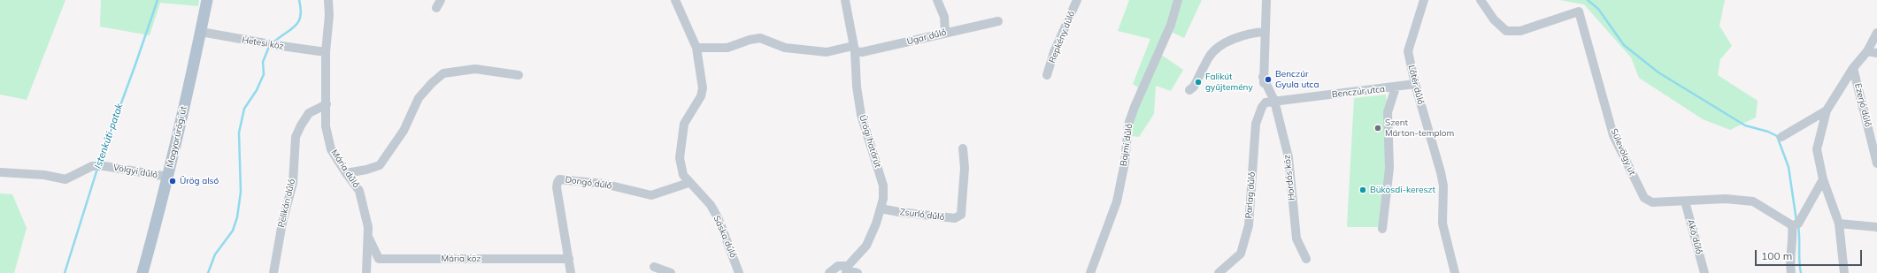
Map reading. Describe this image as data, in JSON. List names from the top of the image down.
{
  "streets": {
    "main road": ["Magyarürögi út"],
    "street": [
      "Ugar dűlő",
      "Repkény dűlő",
      "Hetesi köz",
      "Lőtér dűlő",
      "Benczúr utca",
      "Ezerjó dűlő",
      "Ürögi határút",
      "Bajmi dűlő",
      "Sülevölgy út",
      "Mária dűlő",
      "Völgyi dűlő",
      "Hordós köz",
      "Dongó dűlő",
      "Parlag dűlő",
      "Pelikán dűlő",
      "Zsurló dűlő",
      "Sáska dűlő",
      "Akó dűlő",
      "Mária köz"
    ]
  },
  "crossings": [
    ["Ugar dűlő", "Ürögi határút"],
    ["Ugar dűlő", "Sáska dűlő"],
    ["Hetesi köz", "Magyarürögi út"],
    ["Hetesi köz", "Mária dűlő"],
    ["Lőtér dűlő", "Benczúr utca"],
    ["Benczúr utca", "Hordós köz"],
    ["Benczúr utca", "Parlag dűlő"],
    ["Magyarürögi út", "Völgyi dűlő"],
    ["Ürögi határút", "Zsurló dűlő"],
    ["Sülevölgy út", "Akó dűlő"],
    ["Mária dűlő", "Pelikán dűlő"],
    ["Mária dűlő", "Mária köz"],
    ["Hordós köz", "Parlag dűlő"],
    ["Dongó dűlő", "Sáska dűlő"],
    ["Dongó dűlő", "Mária köz"]
  ],
  "water": ["Istenkúti-patak"],
  "places": [
    "Benczúr Gyula utca",
    "Falikút gyűjtemény",
    "Szent Márton-templom",
    "Ürög alsó",
    "Bükösdi-kereszt"
  ],
  "scale_bar": "100 m"
}
